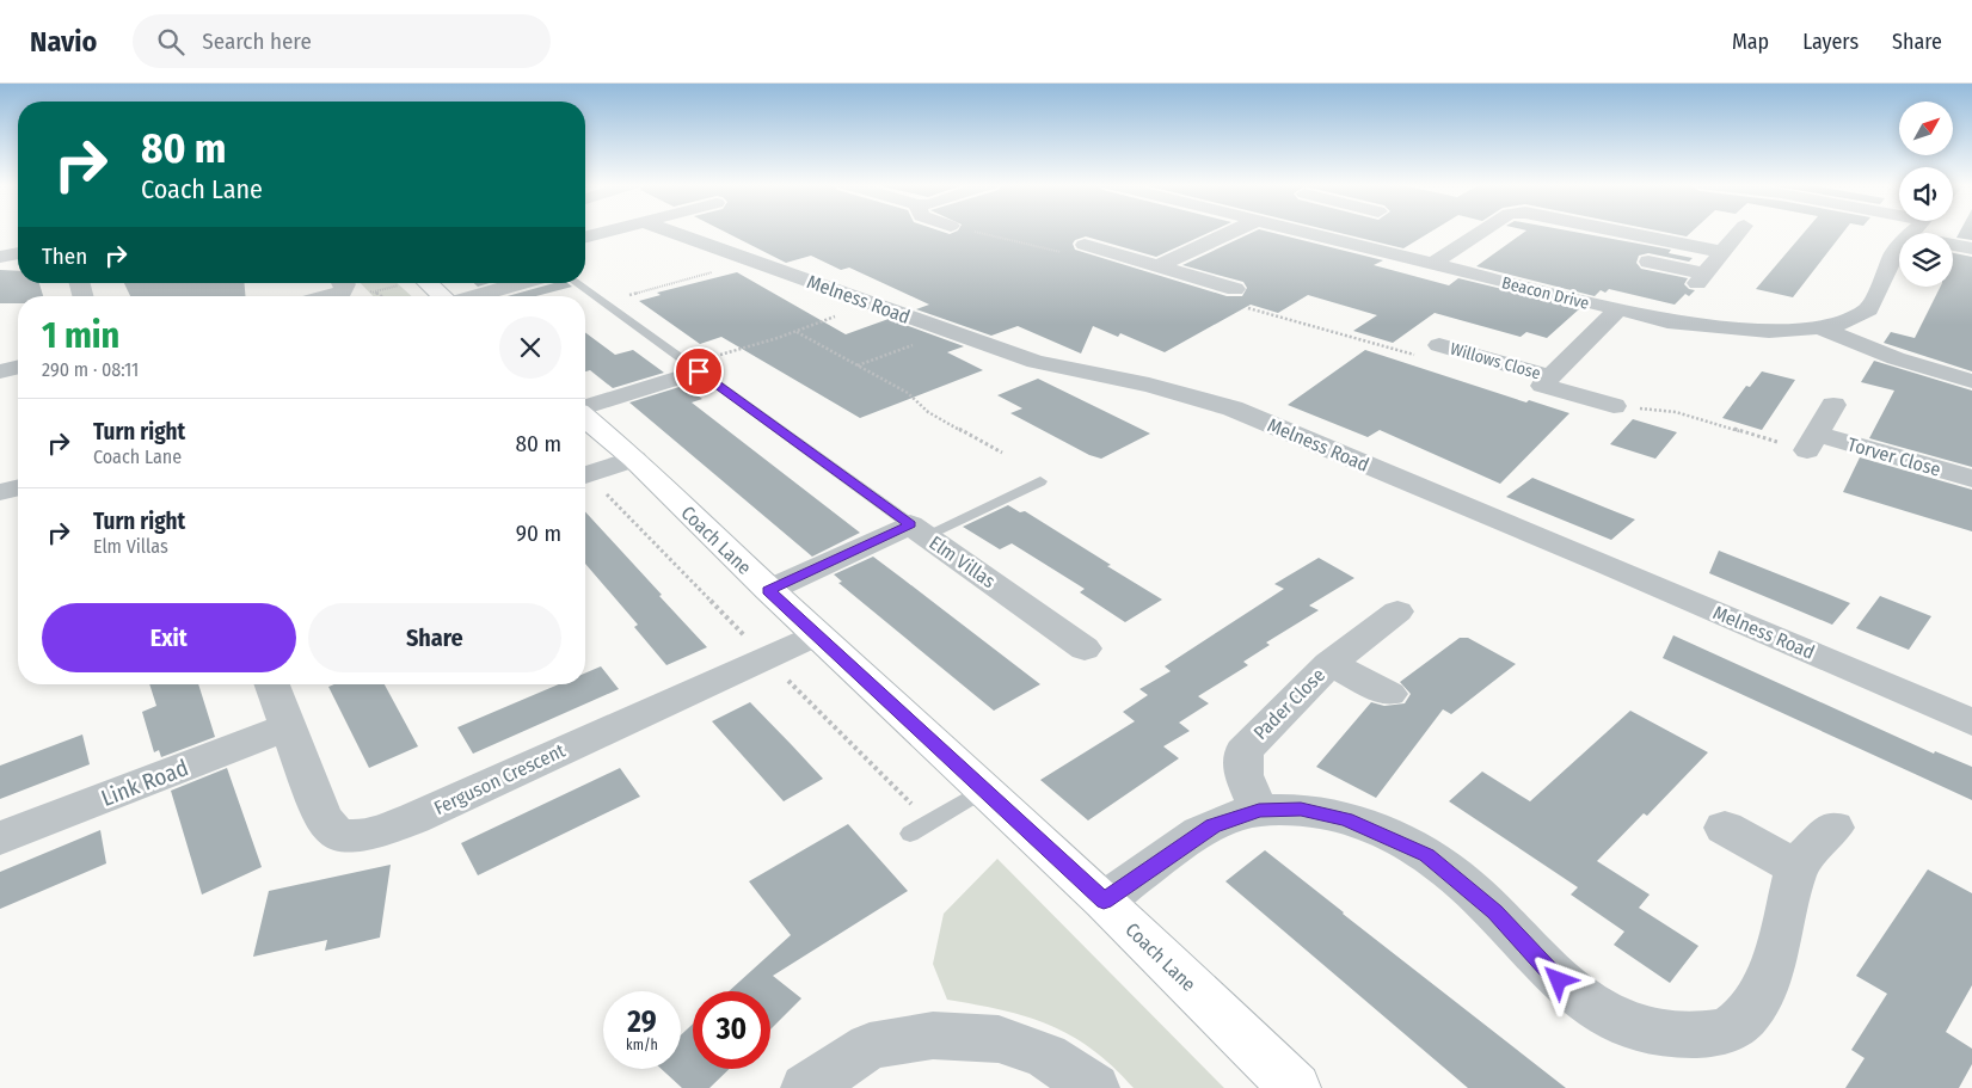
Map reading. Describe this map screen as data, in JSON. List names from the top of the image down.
{
  "streets": {
    "street": [
      "Beacon Drive",
      "Melness Road",
      "Willows Close",
      "Torver Close",
      "Coach Lane",
      "Elm Villas",
      "Pader Close",
      "Ferguson Crescent",
      "Link Road"
    ]
  },
  "crossings": [
    ["Beacon Drive", "Willows Close"],
    ["Coach Lane", "Elm Villas"],
    ["Coach Lane", "Ferguson Crescent"],
    ["Ferguson Crescent", "Link Road"]
  ],
  "north": "top right",
  "page": {
    "header": "Navio",
    "search": "Search here",
    "nav": ["Map", "Layers", "Share"],
    "turn": ["80 m", "Coach Lane"],
    "then": "Then",
    "heading": ["1 min", "290 m · 08:11"],
    "list": [
      {
        "name": "Turn right",
        "note": "Coach Lane",
        "value": "80 m"
      },
      {
        "name": "Turn right",
        "note": "Elm Villas",
        "value": "90 m"
      }
    ],
    "buttons": ["Exit", "Share"],
    "speed": "29 km/h",
    "limit": "30"
  }
}
